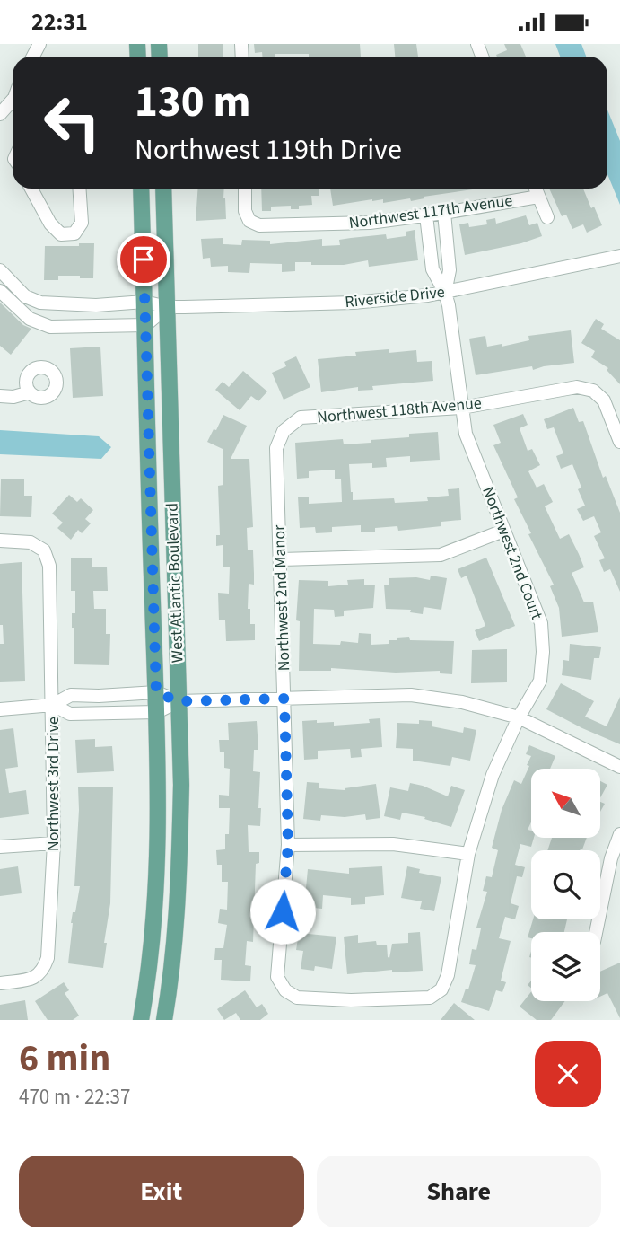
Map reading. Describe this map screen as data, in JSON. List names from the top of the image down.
{
  "streets": {
    "main road": ["West Atlantic Boulevard"],
    "street": [
      "Northwest 117th Avenue",
      "Riverside Drive",
      "Northwest 118th Avenue",
      "Northwest 2nd Court",
      "Northwest 2nd Manor",
      "Northwest 3rd Drive"
    ]
  },
  "crossings": [
    ["Northwest 117th Avenue", "Northwest 2nd Court"],
    ["Riverside Drive", "Northwest 2nd Court"],
    ["Riverside Drive", "West Atlantic Boulevard"],
    ["Northwest 118th Avenue", "Northwest 2nd Court"],
    ["Northwest 118th Avenue", "Northwest 2nd Manor"],
    ["Northwest 2nd Court", "Northwest 2nd Manor"]
  ],
  "north": "top left",
  "page": {
    "status": "22:31",
    "turn": ["130 m", "Northwest 119th Drive"],
    "heading": ["6 min", "470 m · 22:37"],
    "buttons": ["Exit", "Share"]
  }
}
